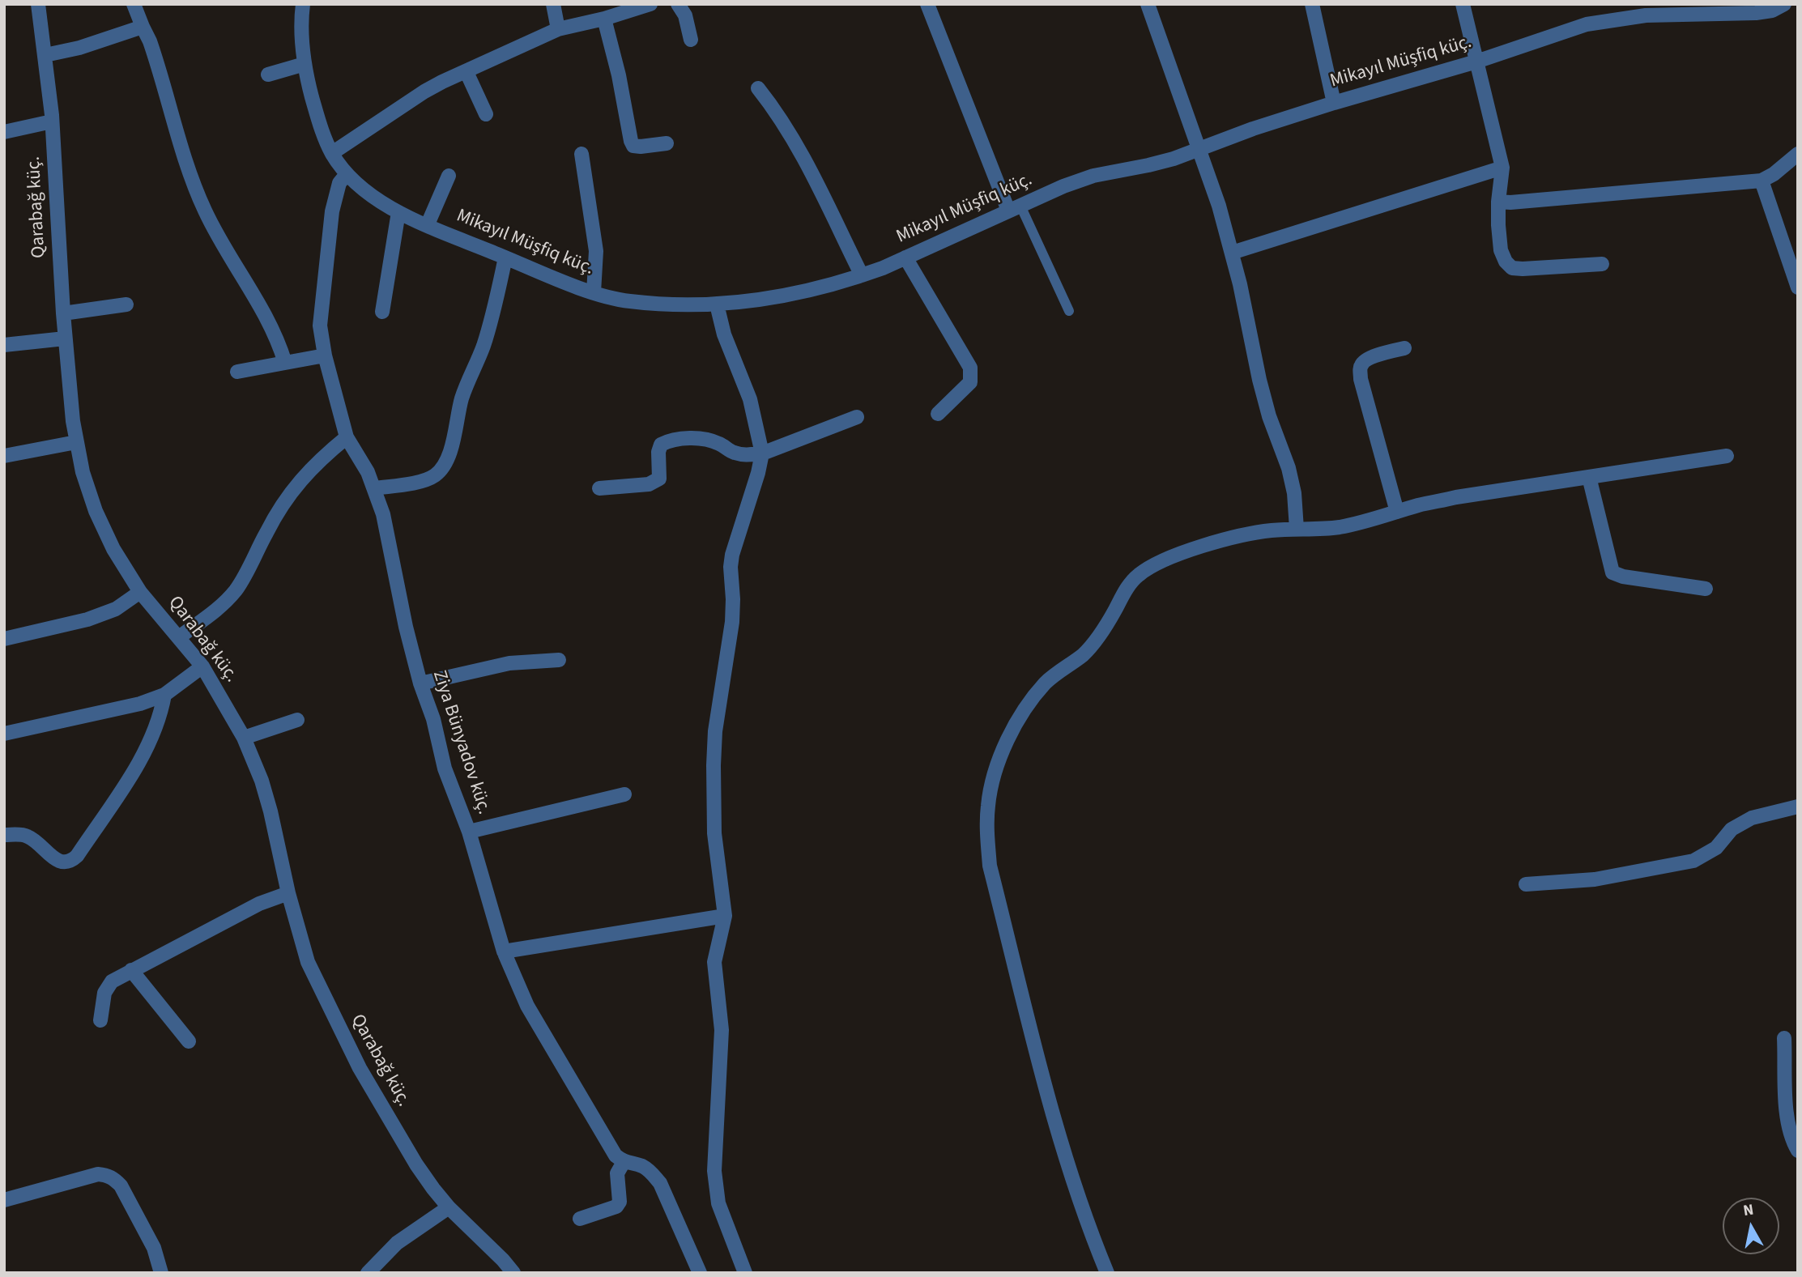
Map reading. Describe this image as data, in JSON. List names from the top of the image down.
{
  "streets": {
    "street": ["Mikayıl Müşfiq küç.", "Qarabağ küç.", "Ziya Bünyadov küç."]
  },
  "crossings": [
    ["Mikayıl Müşfiq küç.", "Ziya Bünyadov küç."]
  ],
  "north": "top"
}
